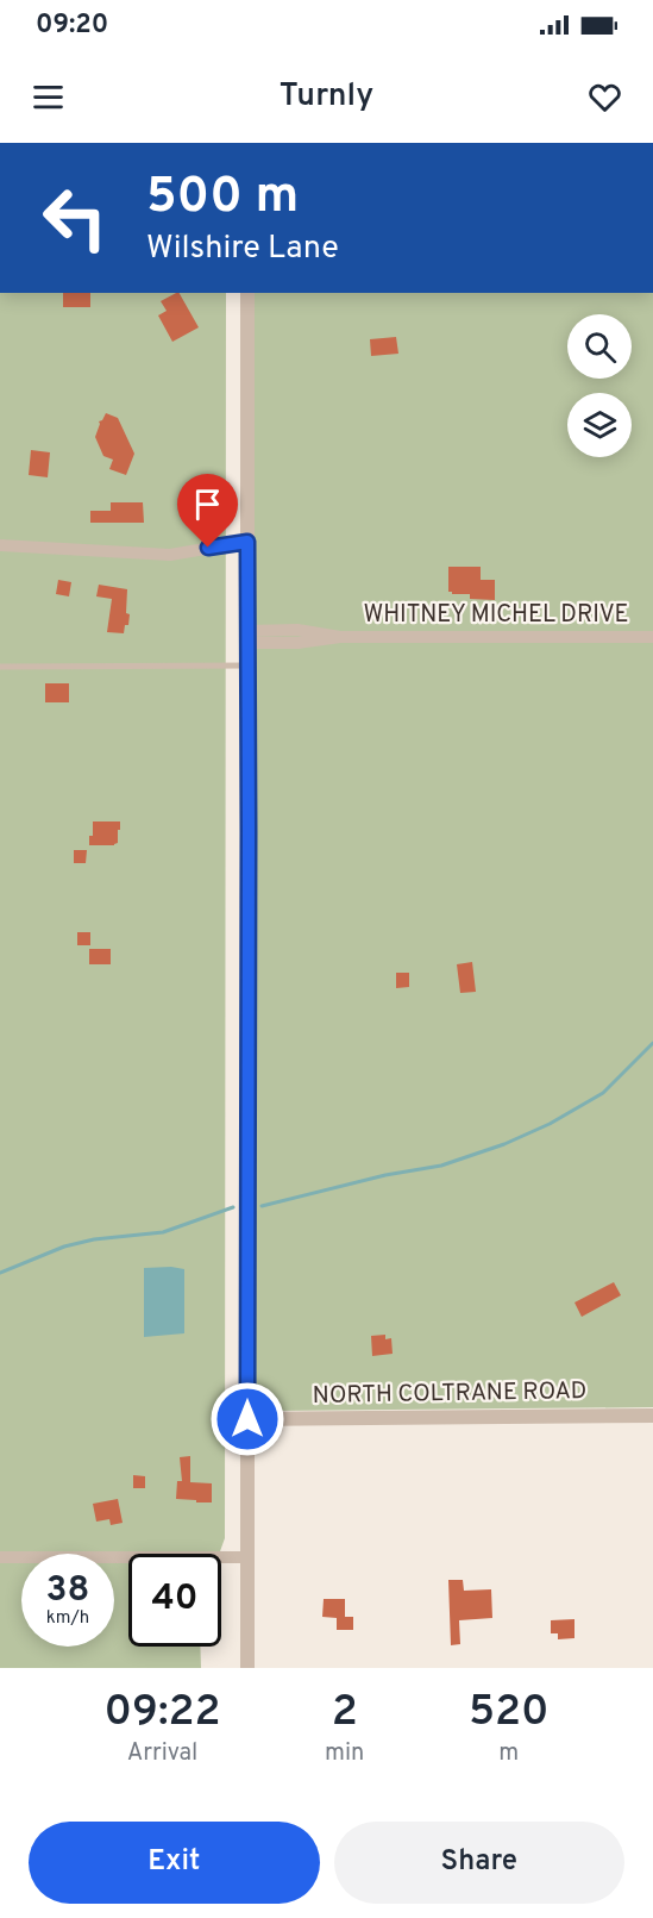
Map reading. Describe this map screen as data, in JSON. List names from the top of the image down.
{
  "streets": {
    "street": ["WHITNEY MICHEL DRIVE", "NORTH COLTRANE ROAD"]
  },
  "page": {
    "status": "09:20",
    "header": "Turnly",
    "turn": ["500 m", "Wilshire Lane"],
    "speed": "38 km/h",
    "limit": "40",
    "eta": [
      "09:22",
      "Arrival",
      "2",
      "min",
      "520",
      "m"
    ],
    "buttons": ["Exit", "Share"]
  }
}
